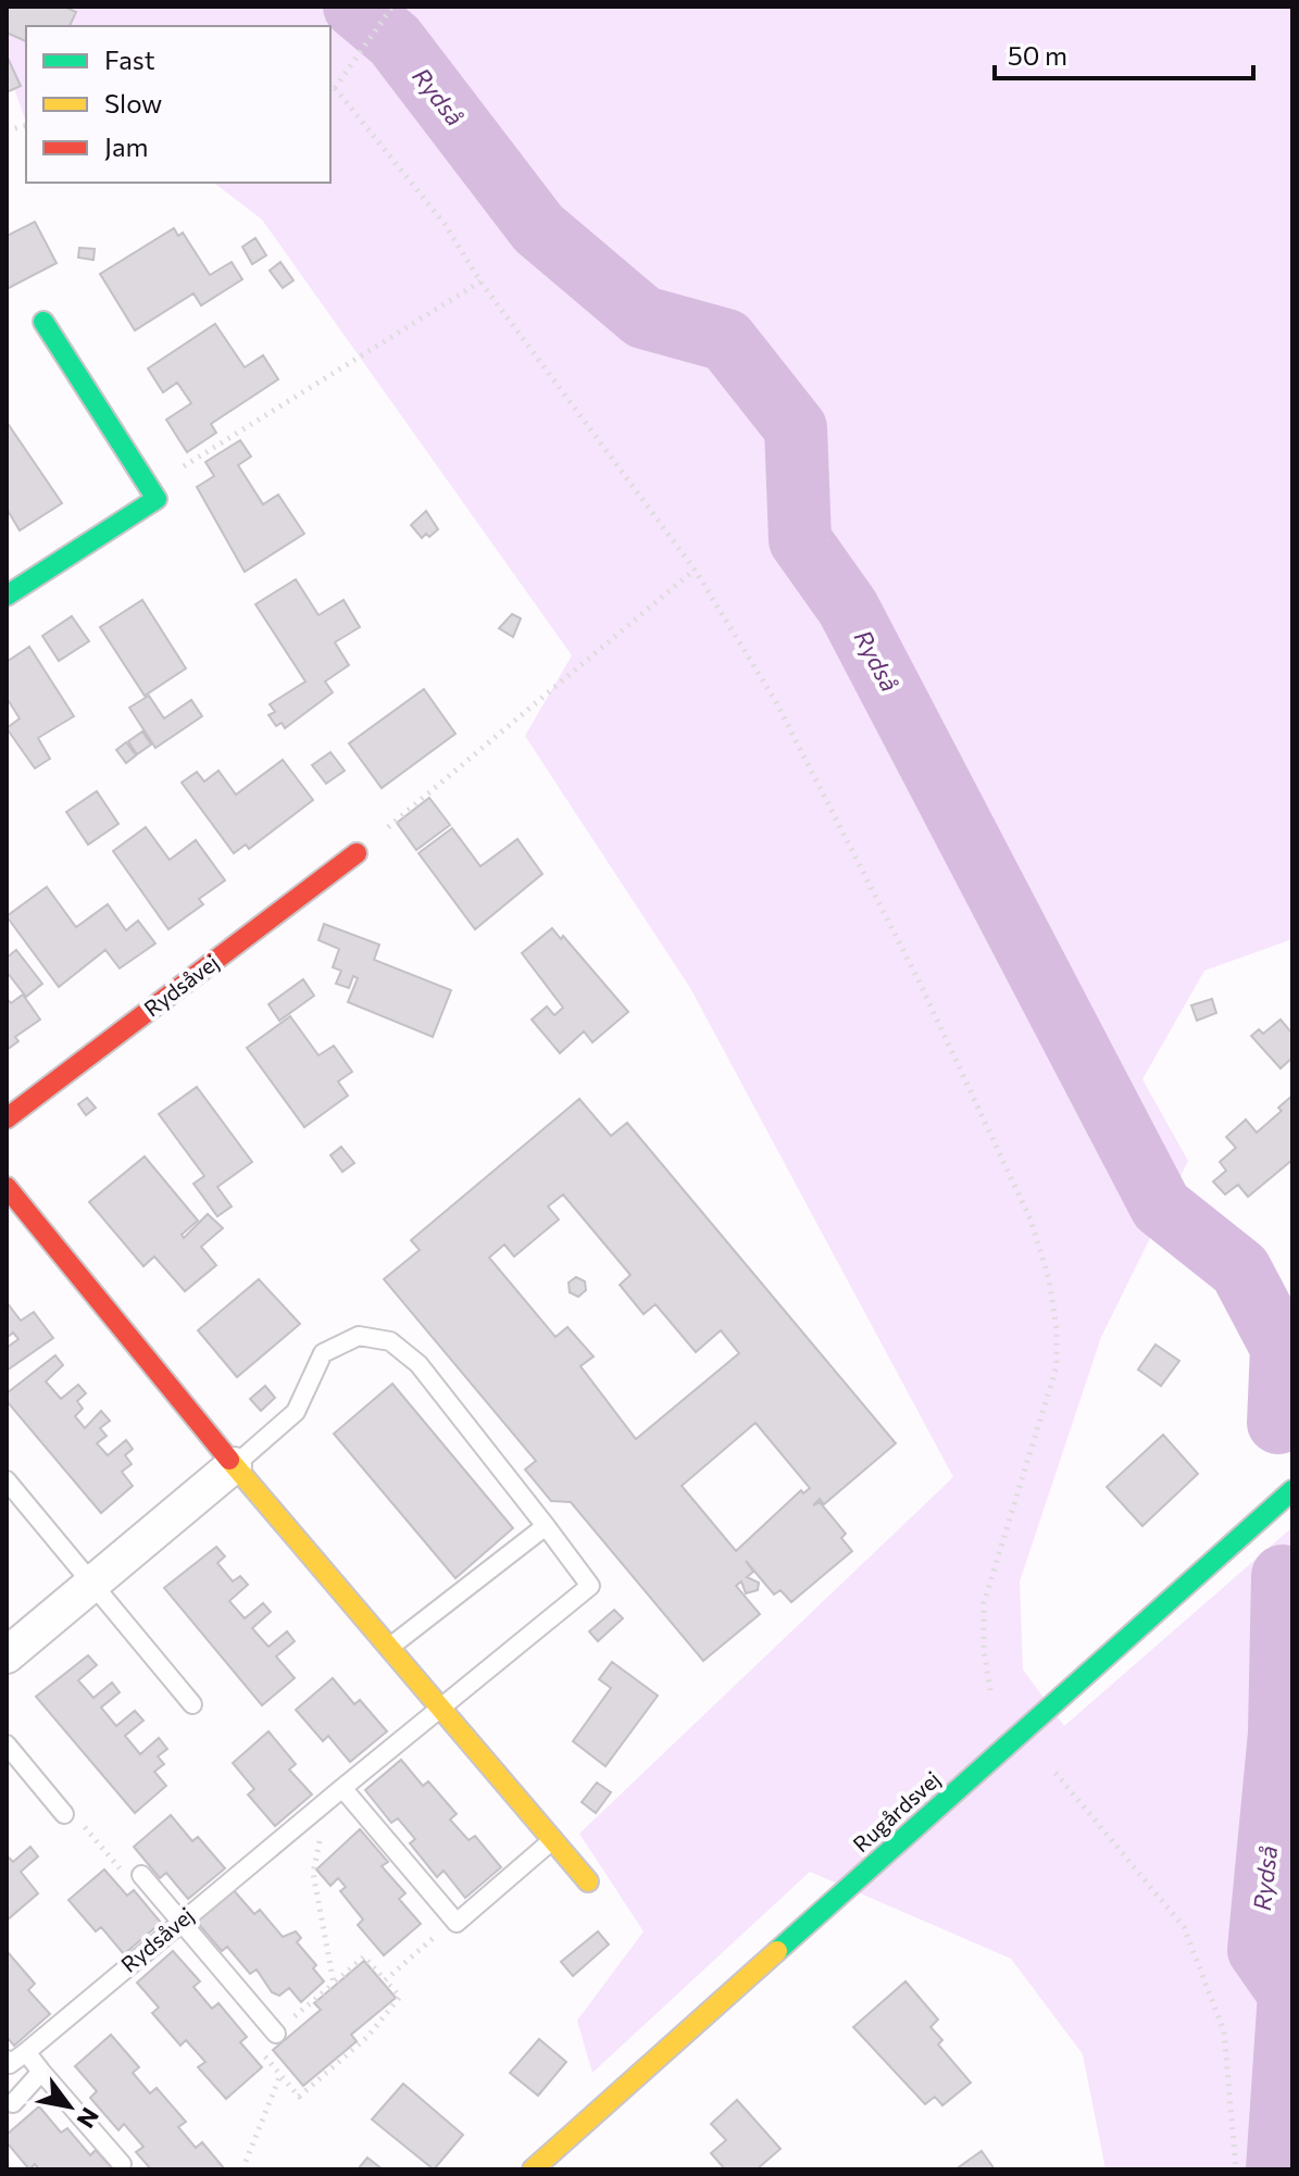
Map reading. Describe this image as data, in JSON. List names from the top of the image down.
{
  "streets": {
    "street": ["Rydsåvej", "Rugårdsvej"]
  },
  "water": ["Rydså"],
  "legend": ["Fast", "Slow", "Jam"],
  "scale_bar": "50 m",
  "north": "bottom right"
}
